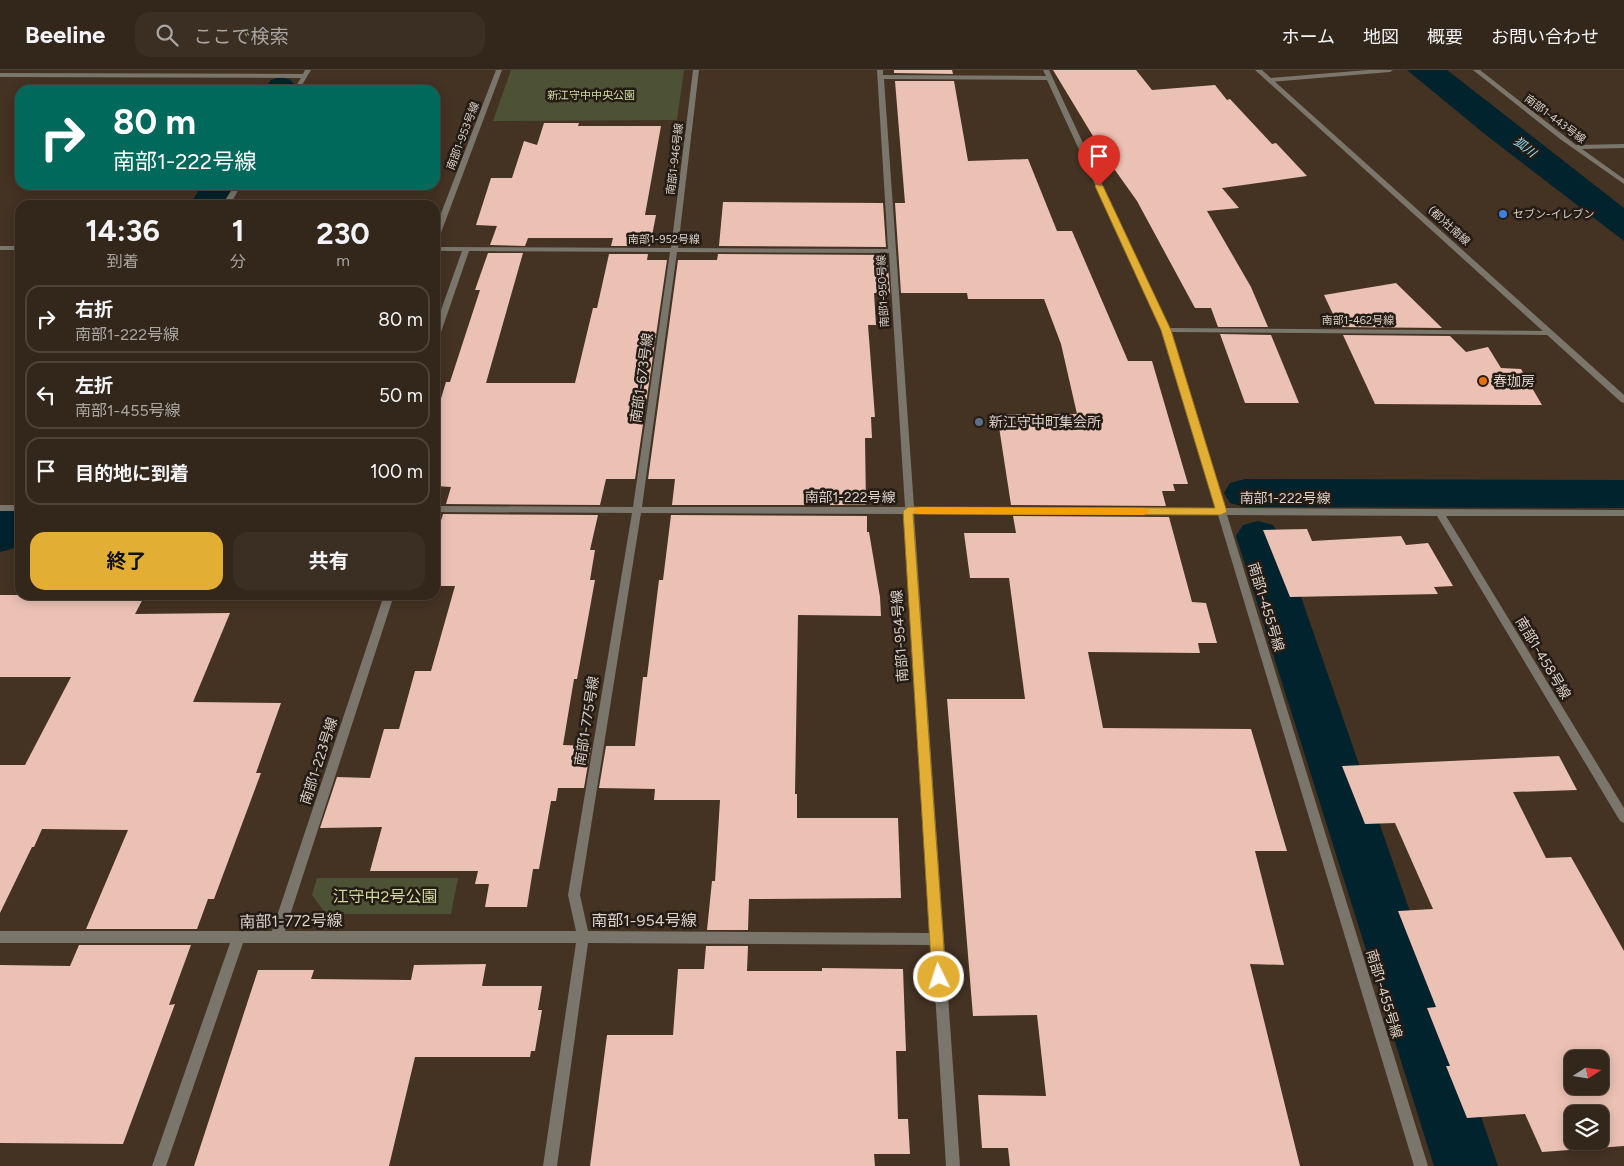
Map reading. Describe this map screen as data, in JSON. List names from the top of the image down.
{
  "streets": {
    "street": [
      "南部1-443号線",
      "南部1-953号線",
      "南部1-946号線",
      "(都)社南線",
      "南部1-952号線",
      "南部1-950号線",
      "南部1-462号線",
      "南部1-673号線",
      "南部1-222号線",
      "南部1-455号線",
      "南部1-954号線",
      "南部1-458号線",
      "南部1-775号線",
      "南部1-223号線",
      "南部1-772号線"
    ]
  },
  "crossings": [
    ["南部1-946号線", "南部1-952号線"],
    ["南部1-946号線", "南部1-673号線"],
    ["(都)社南線", "南部1-462号線"],
    ["南部1-952号線", "南部1-950号線"],
    ["南部1-952号線", "南部1-673号線"],
    ["南部1-950号線", "南部1-222号線"],
    ["南部1-950号線", "南部1-954号線"],
    ["南部1-462号線", "南部1-455号線"],
    ["南部1-673号線", "南部1-222号線"],
    ["南部1-673号線", "南部1-775号線"],
    ["南部1-222号線", "南部1-455号線"],
    ["南部1-222号線", "南部1-954号線"],
    ["南部1-222号線", "南部1-458号線"],
    ["南部1-222号線", "南部1-775号線"],
    ["南部1-954号線", "南部1-775号線"],
    ["南部1-954号線", "南部1-772号線"],
    ["南部1-775号線", "南部1-772号線"],
    ["南部1-223号線", "南部1-772号線"]
  ],
  "water": ["狐川"],
  "parks": ["新江守中中央公園", "江守中2号公園"],
  "places": ["セブン-イレブン", "春珈房", "新江守中町集会所"],
  "north": "right",
  "page": {
    "header": "Beeline",
    "search": "ここで検索",
    "nav": [
      "ホーム",
      "地図",
      "概要",
      "お問い合わせ"
    ],
    "turn": ["80 m", "南部1-222号線"],
    "eta": [
      "14:36",
      "到着",
      "1",
      "分",
      "230",
      "m"
    ],
    "list": [
      {
        "name": "右折",
        "note": "南部1-222号線",
        "value": "80 m"
      },
      {
        "name": "左折",
        "note": "南部1-455号線",
        "value": "50 m"
      },
      {
        "name": "目的地に到着",
        "value": "100 m"
      }
    ],
    "buttons": ["終了", "共有"]
  }
}
